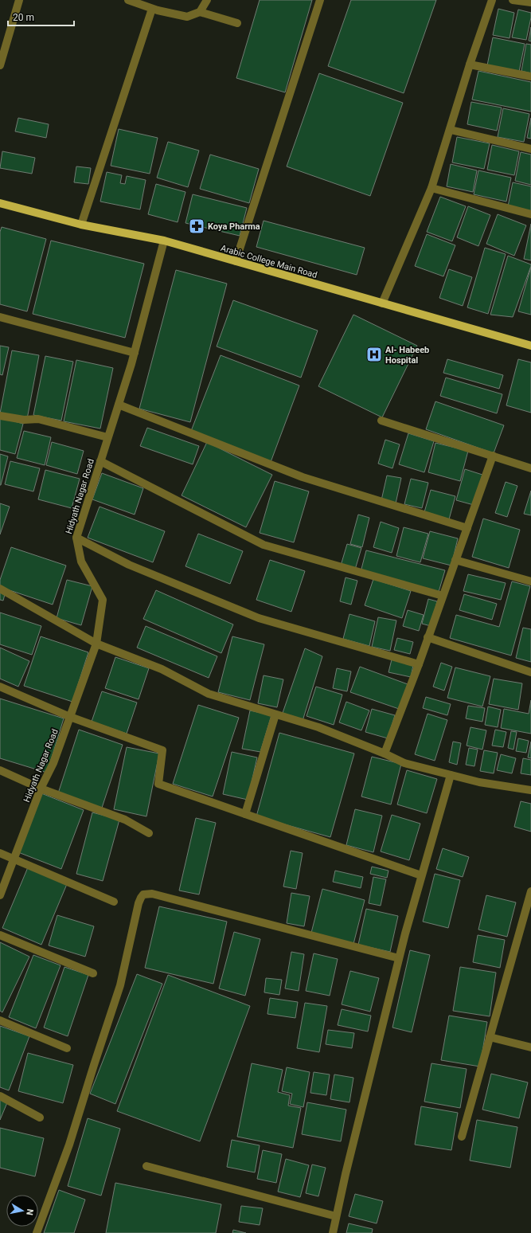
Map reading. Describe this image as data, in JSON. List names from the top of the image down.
{
  "streets": {
    "main road": ["Arabic College Main Road"],
    "street": ["Hidyath Nagar Road"]
  },
  "crossings": [
    ["Arabic College Main Road", "Hidyath Nagar Road"]
  ],
  "places": {
    "pharmacy": ["Koya Pharma"],
    "hospital": ["Al- Habeeb Hospital"]
  },
  "scale_bar": "20 m",
  "north": "right"
}
